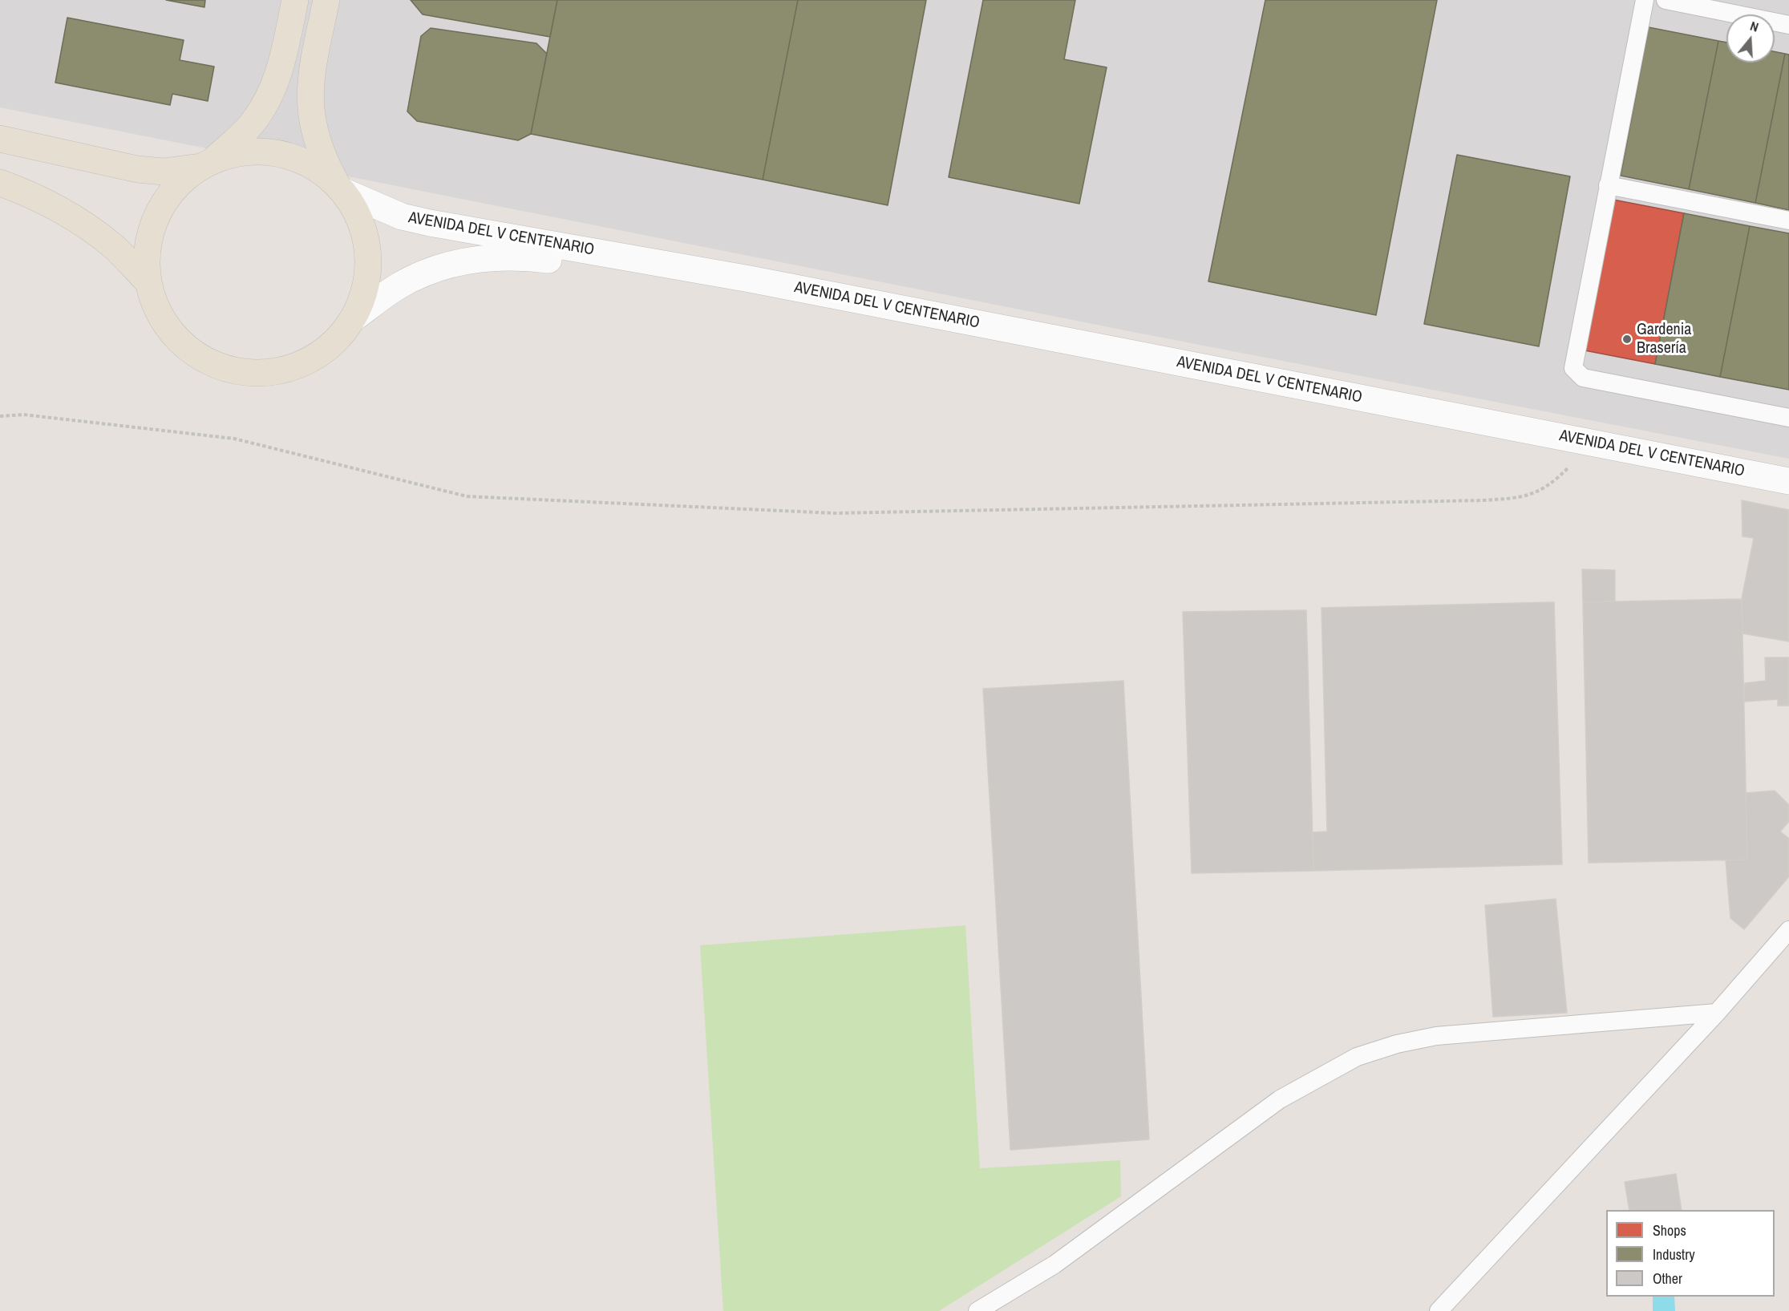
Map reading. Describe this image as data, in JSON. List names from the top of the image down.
{
  "streets": {
    "main road": ["AVENIDA DEL V CENTENARIO"]
  },
  "places": ["Gardenia Brasería"],
  "legend": ["Shops", "Industry", "Other"],
  "north": "top"
}
